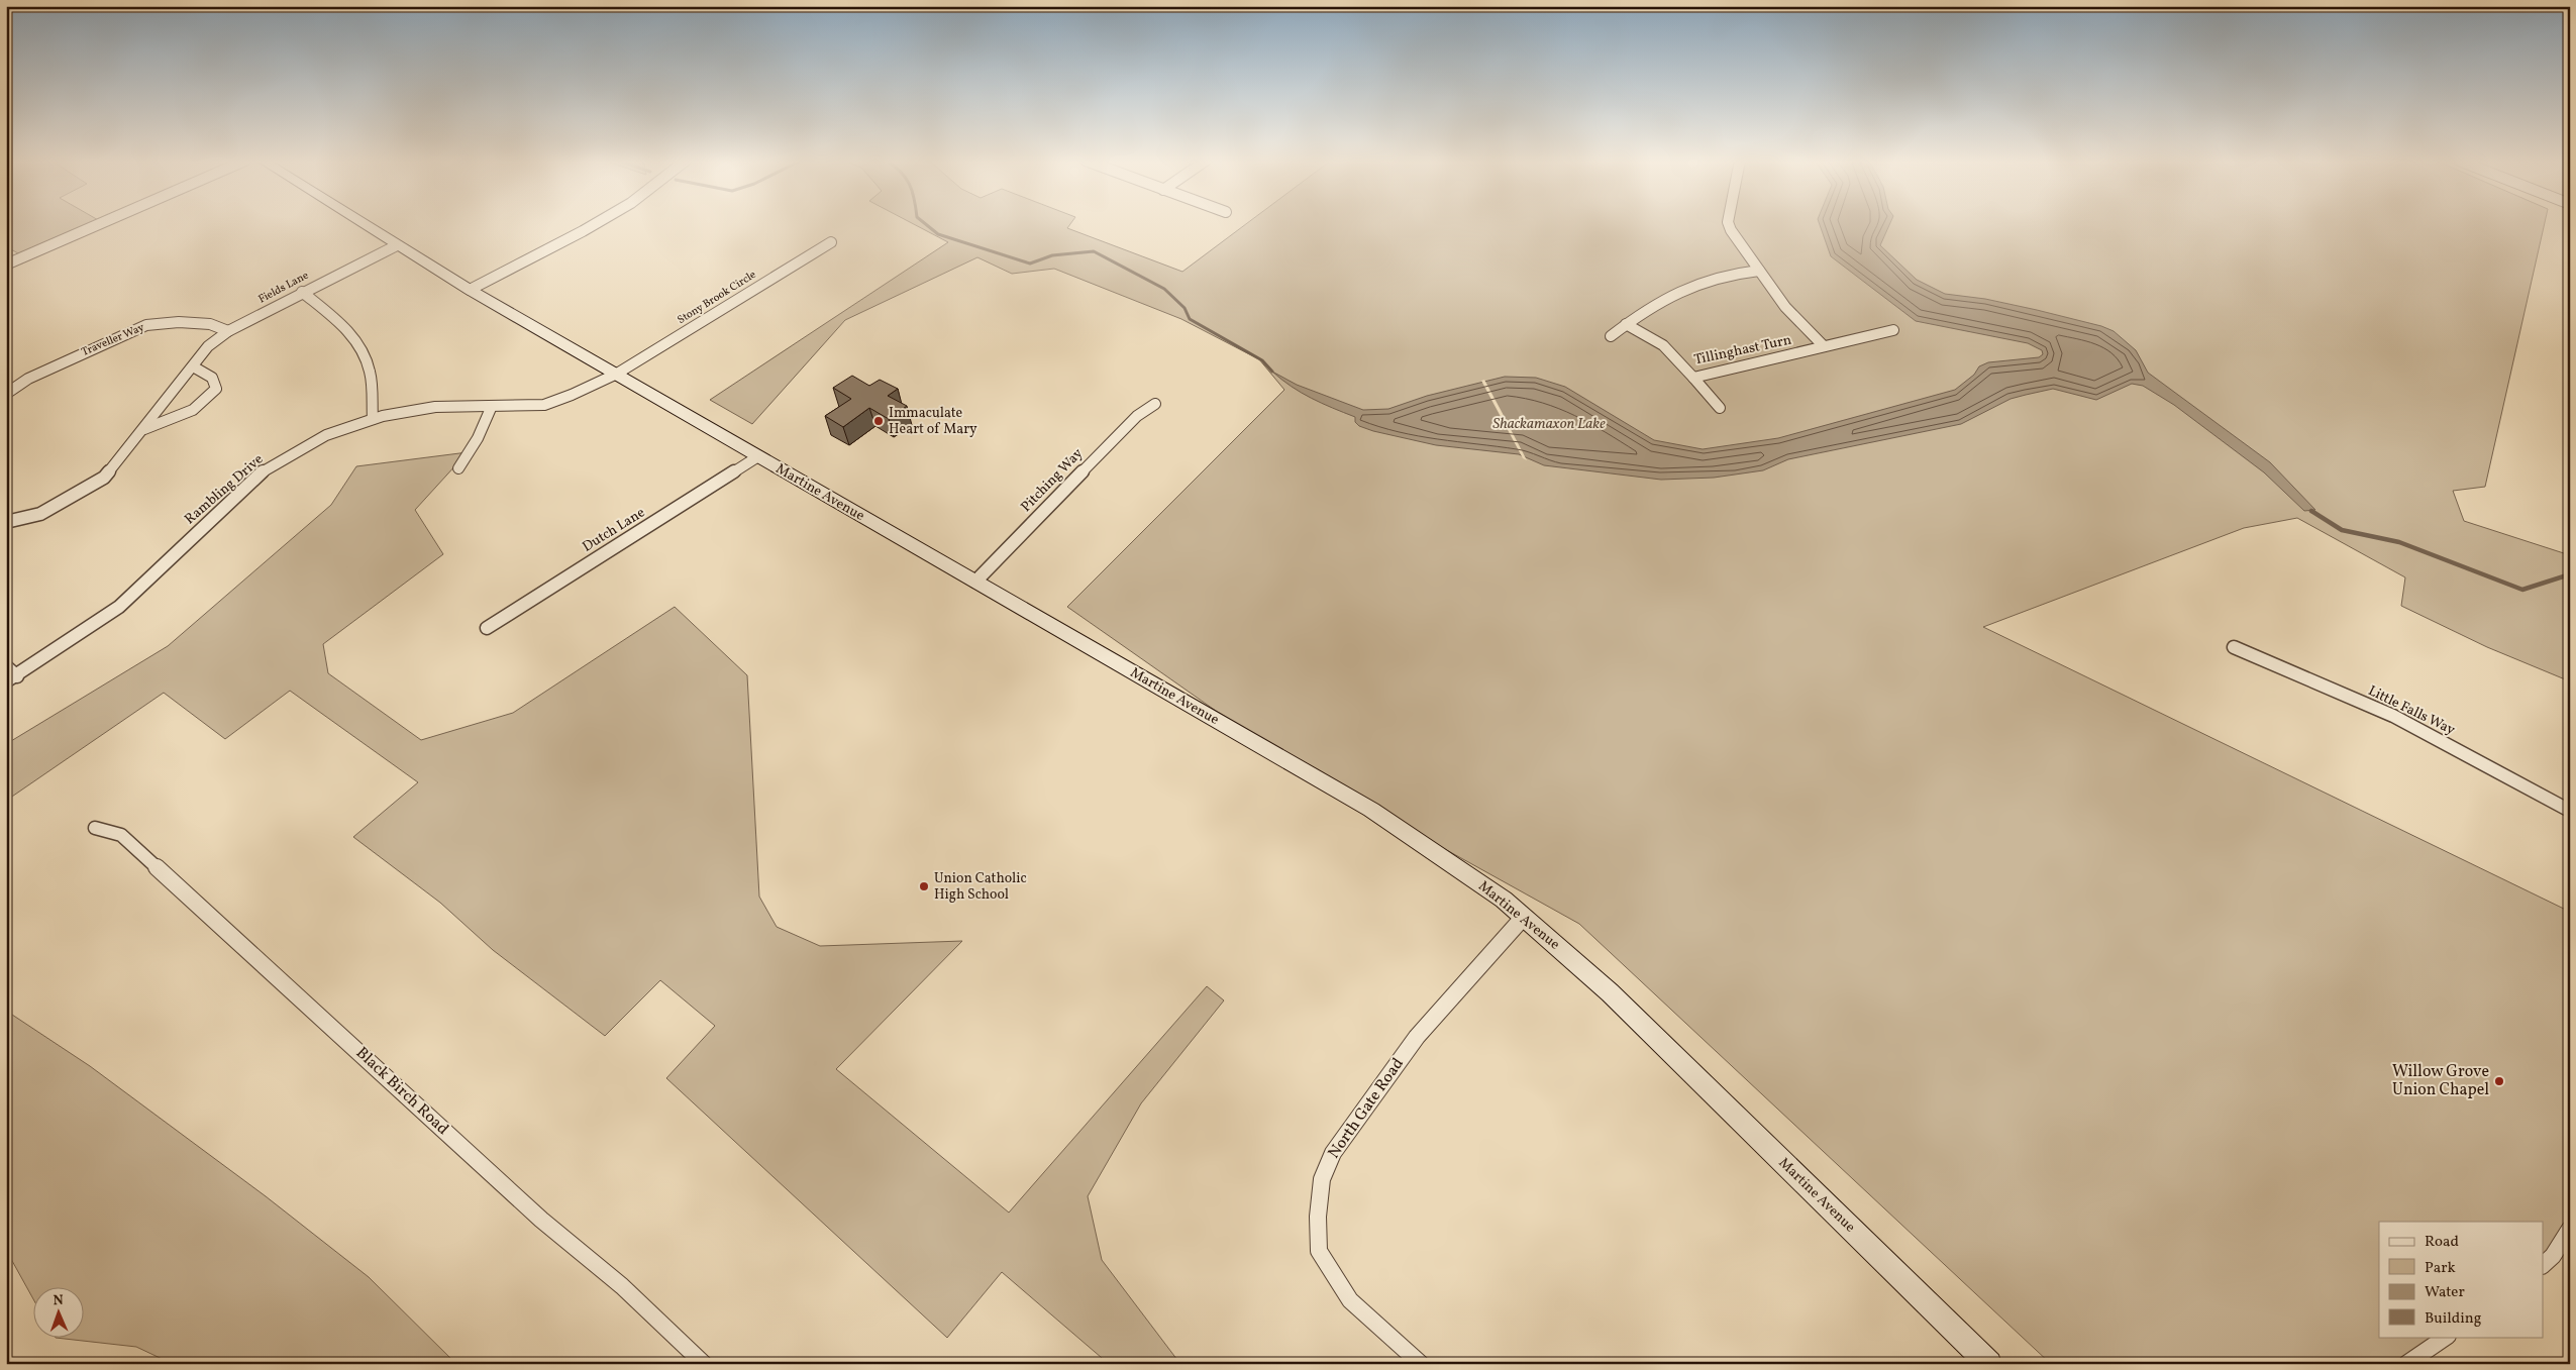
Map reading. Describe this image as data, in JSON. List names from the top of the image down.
{
  "streets": {
    "main road": ["Martine Avenue"],
    "street": [
      "Fields Lane",
      "Stony Brook Circle",
      "Traveller Way",
      "Tillinghast Turn",
      "Pitching Way",
      "Rambling Drive",
      "Dutch Lane",
      "Little Falls Way",
      "Black Birch Road",
      "North Gate Road"
    ]
  },
  "crossings": [
    ["Fields Lane", "Traveller Way"],
    ["Fields Lane", "Martine Avenue"],
    ["Stony Brook Circle", "Rambling Drive"],
    ["Stony Brook Circle", "Martine Avenue"],
    ["Pitching Way", "Martine Avenue"],
    ["Rambling Drive", "Martine Avenue"],
    ["Martine Avenue", "Dutch Lane"],
    ["Martine Avenue", "North Gate Road"]
  ],
  "water": ["Shackamaxon Lake"],
  "places": ["Immaculate Heart of Mary", "Union Catholic High School", "Willow Grove Union Chapel"],
  "legend": [
    "Road",
    "Park",
    "Water",
    "Building"
  ],
  "north": "top"
}
